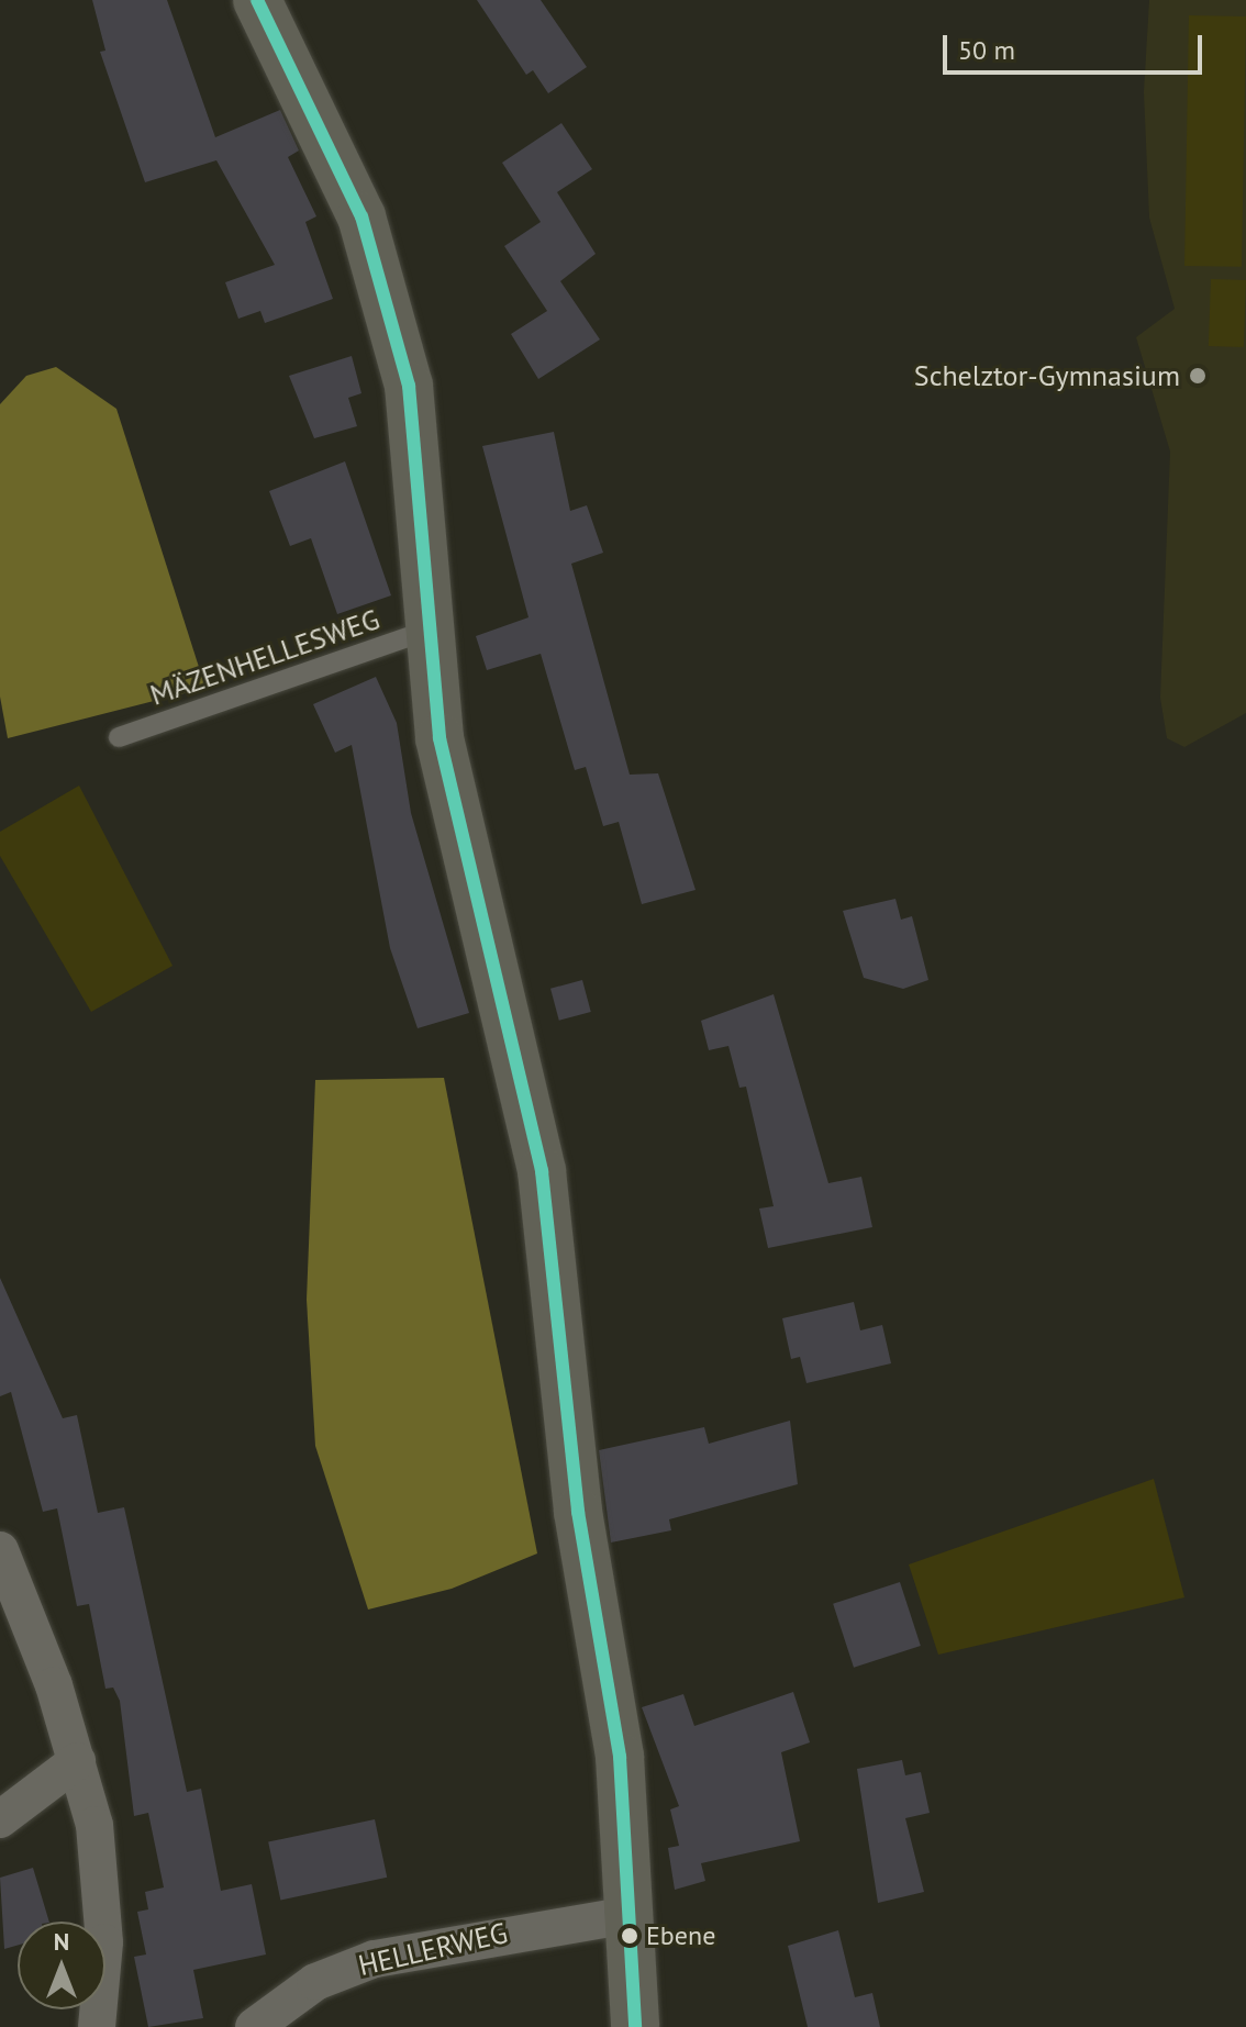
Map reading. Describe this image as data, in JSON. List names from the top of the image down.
{
  "streets": {
    "street": ["HELLERWEG"],
    "lane": ["MÄZENHELLESWEG"]
  },
  "places": ["Schelztor-Gymnasium", "Ebene"],
  "scale_bar": "50 m",
  "north": "top"
}
